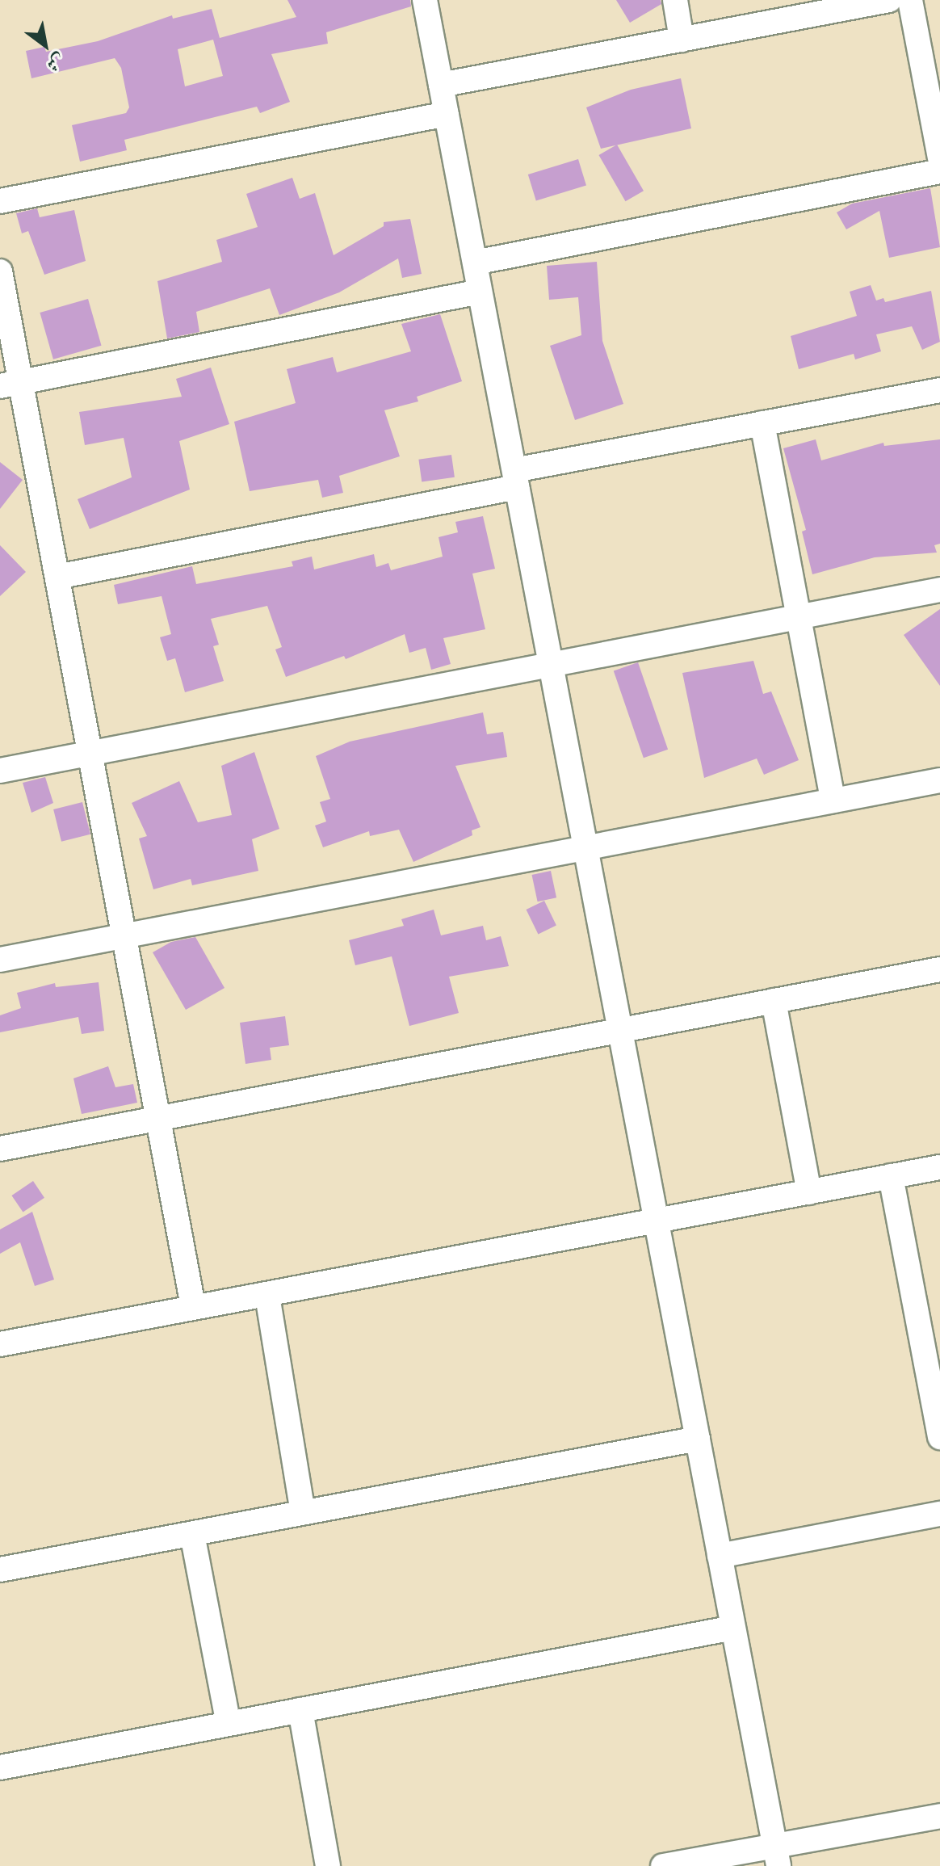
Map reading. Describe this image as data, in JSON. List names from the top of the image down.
{
  "north": "bottom right"
}
